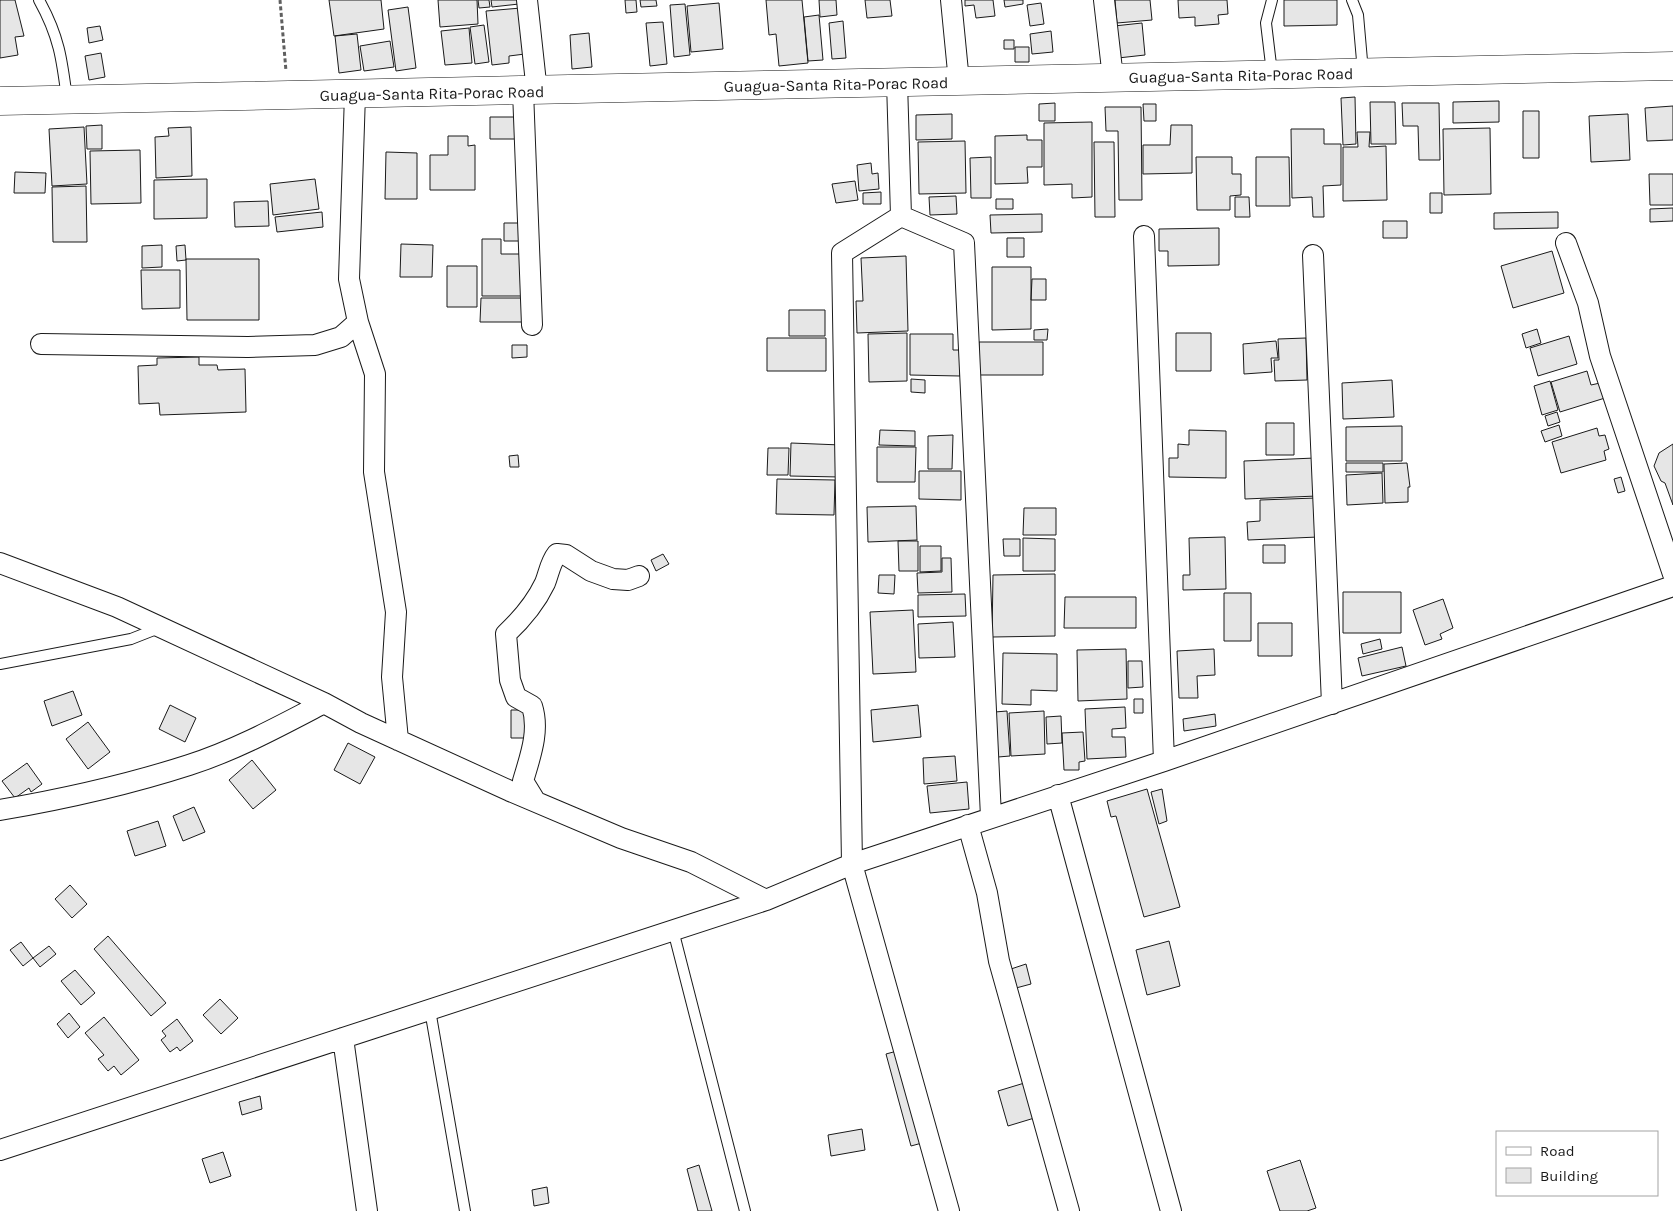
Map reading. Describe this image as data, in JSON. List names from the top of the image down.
{
  "streets": {
    "main road": ["Guagua-Santa Rita-Porac Road"]
  },
  "legend": ["Road", "Building"]
}
